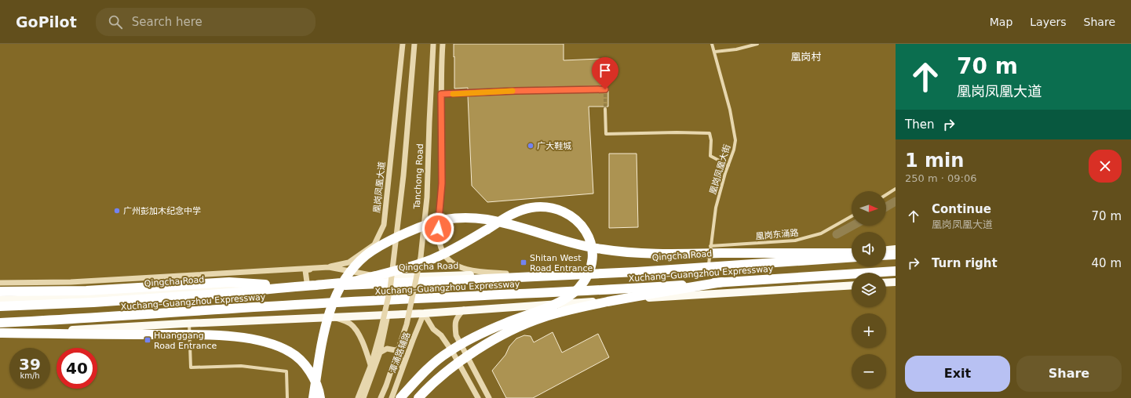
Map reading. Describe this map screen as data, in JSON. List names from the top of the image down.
{
  "streets": {
    "highway": ["Xuchang–Guangzhou Expressway"],
    "main road": ["Qingcha Road"],
    "street": [
      "凰岗凤凰大街",
      "Tanchong Road",
      "凰岗凤凰大道",
      "凰岗东涌路",
      "潭涌路辅路"
    ]
  },
  "crossings": [
    ["凰岗凤凰大街", "凰岗东涌路"],
    ["凰岗凤凰大街", "Qingcha Road"],
    ["凰岗凤凰大道", "Qingcha Road"]
  ],
  "districts": ["凰岗村"],
  "places": {
    "other": ["广大鞋城", "广州彭加木纪念中学"],
    "transit": ["Shitan West Road Entrance", "Huanggang Road Entrance"]
  },
  "north": "right",
  "page": {
    "header": "GoPilot",
    "search": "Search here",
    "nav": ["Map", "Layers", "Share"],
    "turn": ["70 m", "凰岗凤凰大道"],
    "then": "Then",
    "heading": ["1 min", "250 m · 09:06"],
    "map_buttons": ["+", "−"],
    "list": [
      {
        "name": "Continue",
        "note": "凰岗凤凰大道",
        "value": "70 m"
      },
      {
        "name": "Turn right",
        "value": "40 m"
      }
    ],
    "speed": "39 km/h",
    "limit": "40",
    "buttons": ["Exit", "Share"]
  }
}
